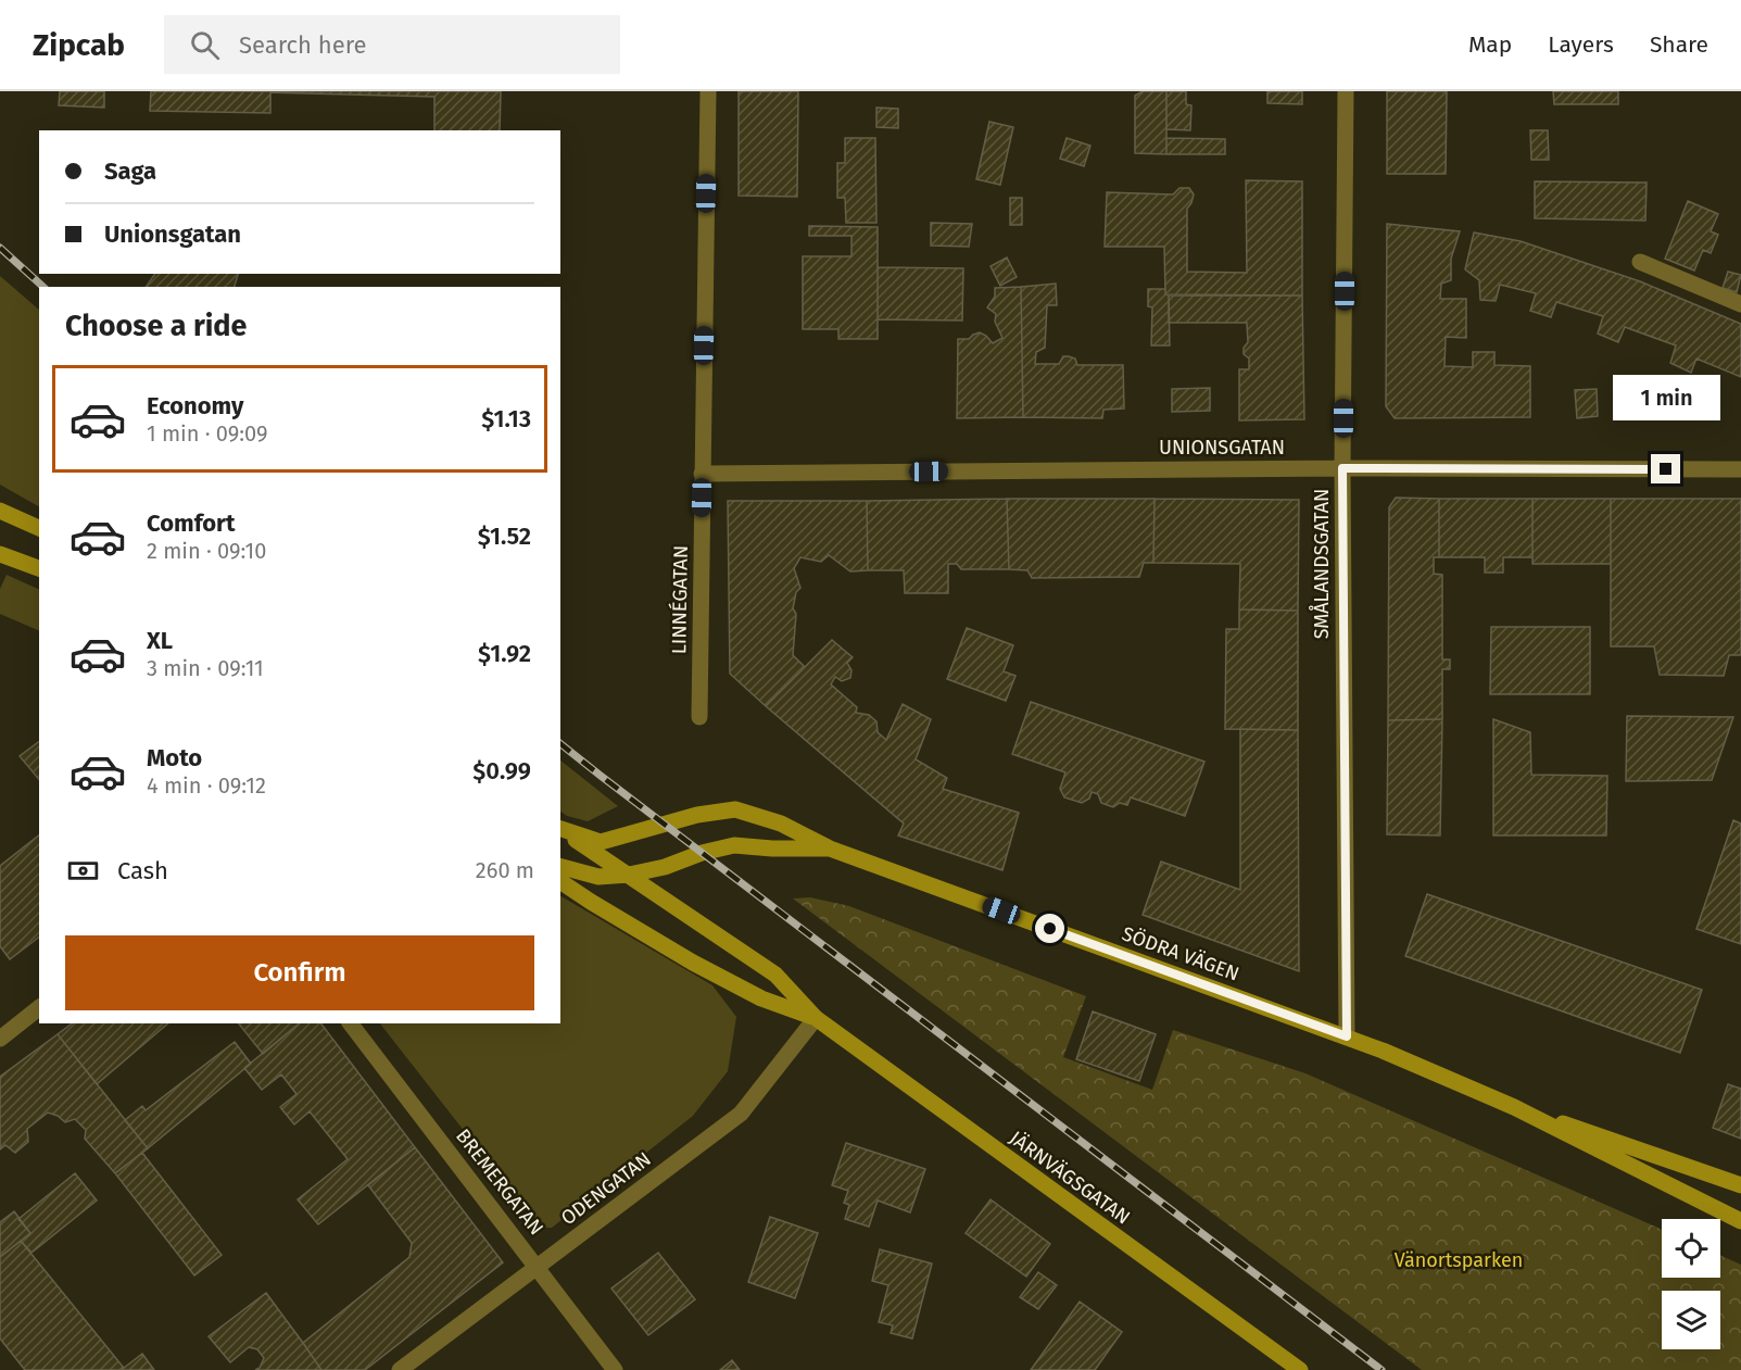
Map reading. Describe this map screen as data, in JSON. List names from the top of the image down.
{
  "streets": {
    "street": [
      "UNIONSGATAN",
      "SMÅLANDSGATAN",
      "LINNÉGATAN",
      "SÖDRA VÄGEN",
      "JÄRNVÄGSGATAN",
      "BREMERGATAN",
      "ODENGATAN"
    ]
  },
  "crossings": [
    ["UNIONSGATAN", "SMÅLANDSGATAN"],
    ["UNIONSGATAN", "LINNÉGATAN"],
    ["SMÅLANDSGATAN", "SÖDRA VÄGEN"],
    ["SÖDRA VÄGEN", "JÄRNVÄGSGATAN"],
    ["JÄRNVÄGSGATAN", "ODENGATAN"],
    ["BREMERGATAN", "ODENGATAN"]
  ],
  "parks": ["Vänortsparken"],
  "page": {
    "header": "Zipcab",
    "search": "Search here",
    "nav": ["Map", "Layers", "Share"],
    "banner": ["Saga", "Unionsgatan"],
    "heading": "Choose a ride",
    "list": [
      {
        "name": "Economy",
        "note": "1 min · 09:09",
        "value": "$1.13"
      },
      {
        "name": "Comfort",
        "note": "2 min · 09:10",
        "value": "$1.52"
      },
      {
        "name": "XL",
        "note": "3 min · 09:11",
        "value": "$1.92"
      },
      {
        "name": "Moto",
        "note": "4 min · 09:12",
        "value": "$0.99"
      }
    ],
    "bubble": "1 min",
    "pay": ["Cash", "260 m"],
    "buttons": "Confirm"
  }
}
